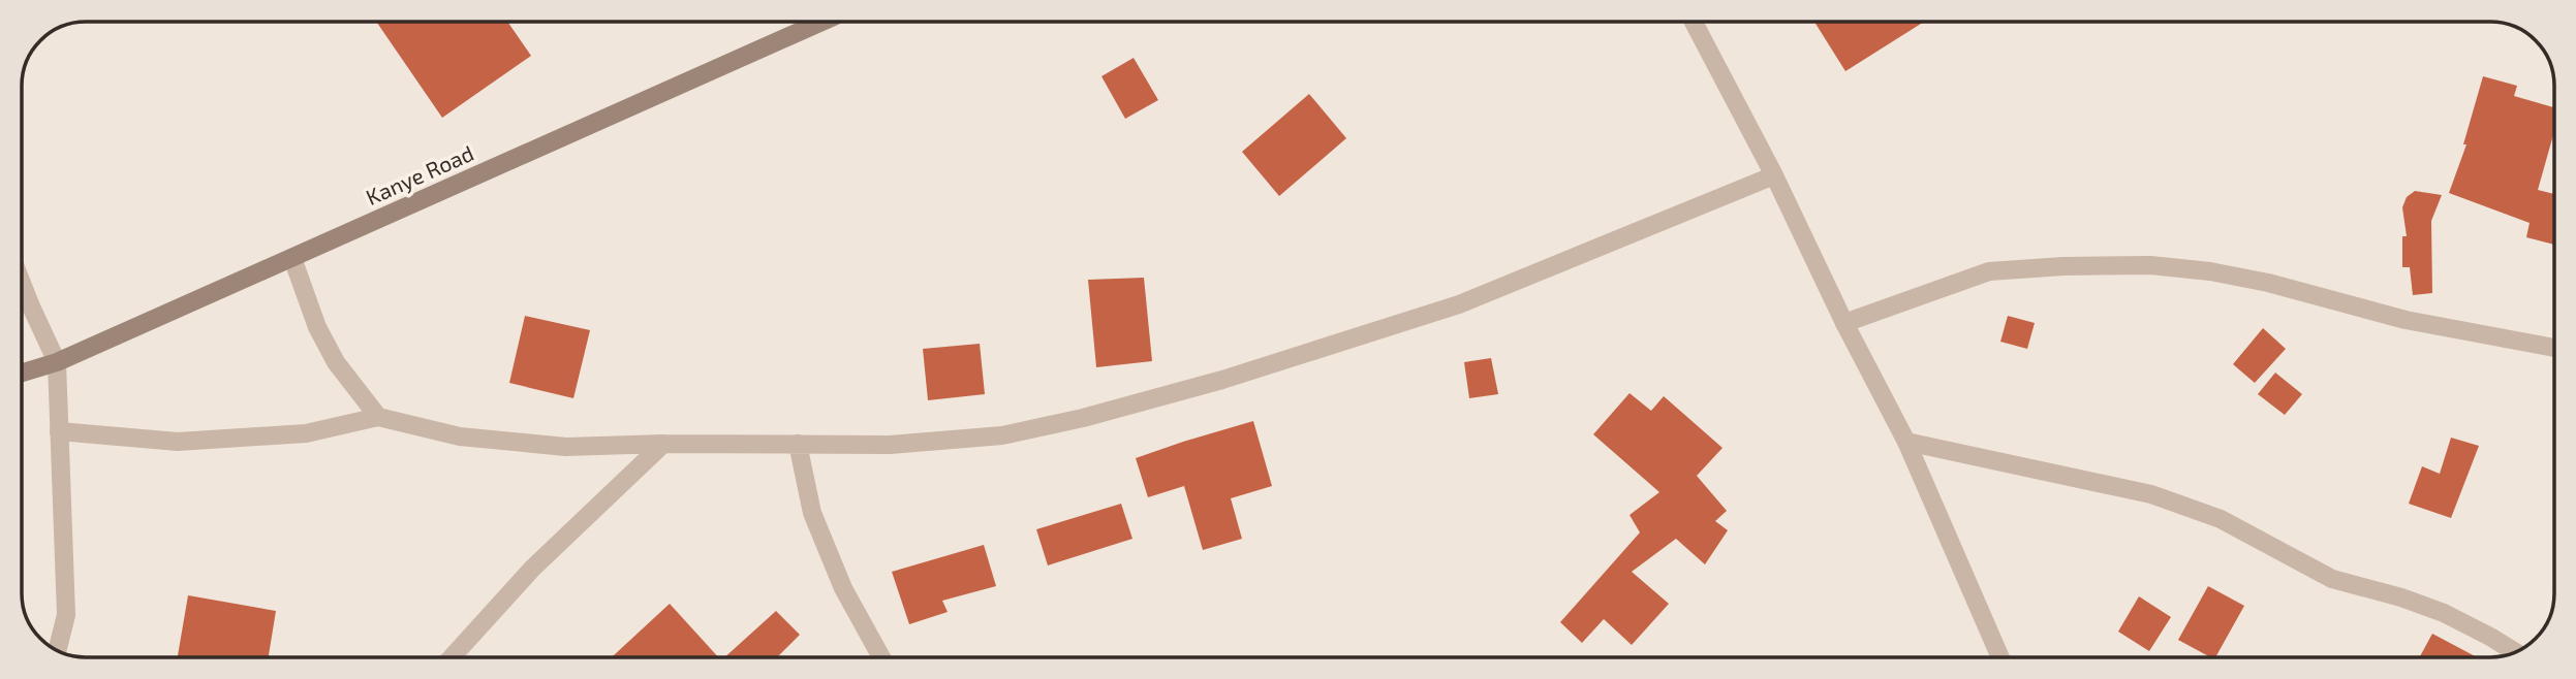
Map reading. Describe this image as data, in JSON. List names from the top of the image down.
{
  "streets": {
    "main road": ["Kanye Road"]
  }
}
